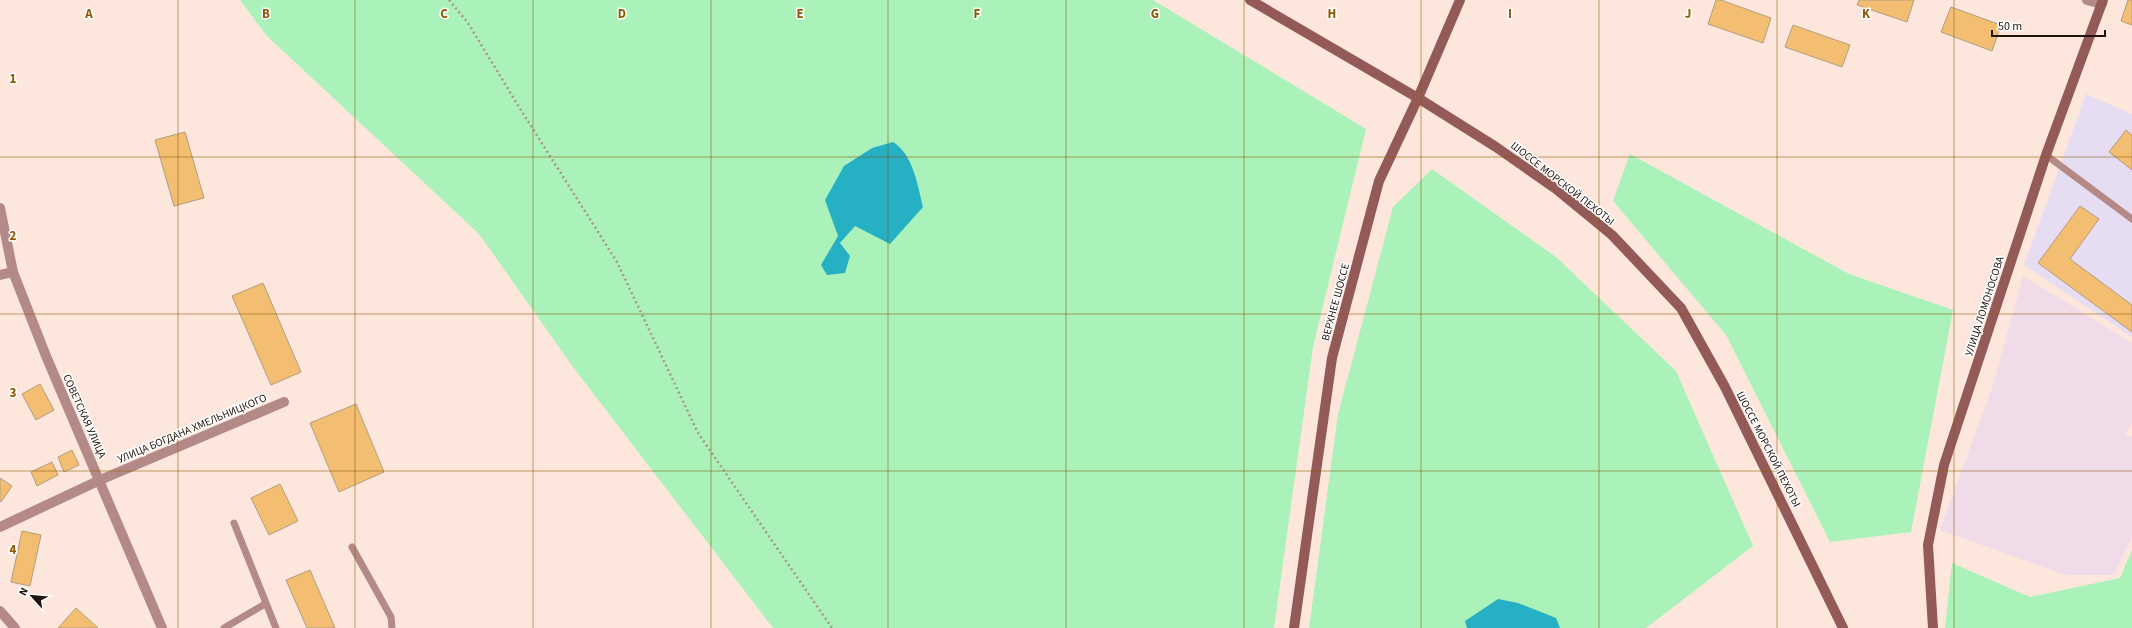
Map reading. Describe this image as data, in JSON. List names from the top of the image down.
{
  "streets": {
    "street": [
      "ШОССЕ МОРСКОЙ ПЕХОТЫ",
      "ВЕРХНЕЕ ШОССЕ",
      "УЛИЦА ЛОМОНОСОВА",
      "СОВЕТСКАЯ УЛИЦА",
      "УЛИЦА БОГДАНА ХМЕЛЬНИЦКОГО"
    ]
  },
  "crossings": [
    ["ШОССЕ МОРСКОЙ ПЕХОТЫ", "ВЕРХНЕЕ ШОССЕ"],
    ["СОВЕТСКАЯ УЛИЦА", "УЛИЦА БОГДАНА ХМЕЛЬНИЦКОГО"]
  ],
  "scale_bar": "50 m",
  "north": "top left",
  "grid": {
    "columns": [
      "A",
      "B",
      "C",
      "D",
      "E",
      "F",
      "G",
      "H",
      "I",
      "J",
      "K"
    ],
    "rows": [
      "1",
      "2",
      "3",
      "4"
    ]
  }
}
